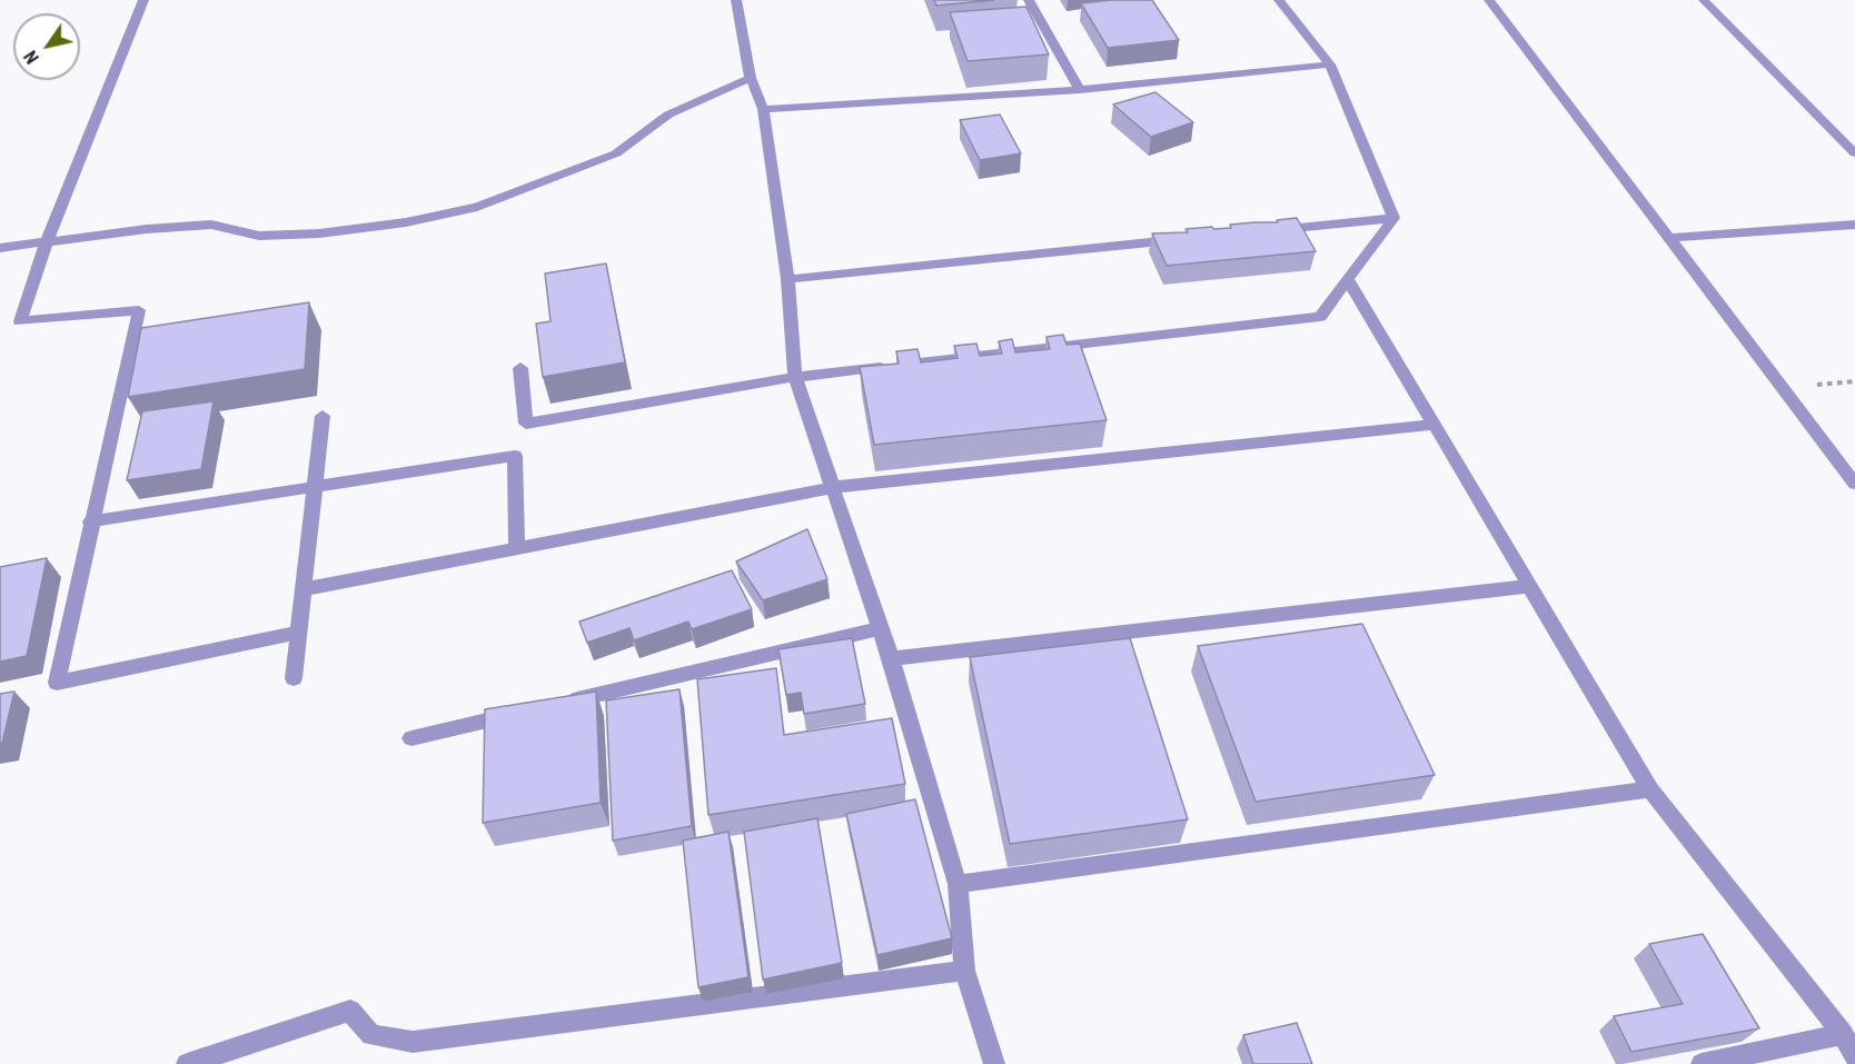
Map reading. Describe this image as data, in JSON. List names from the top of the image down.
{
  "north": "bottom left"
}
